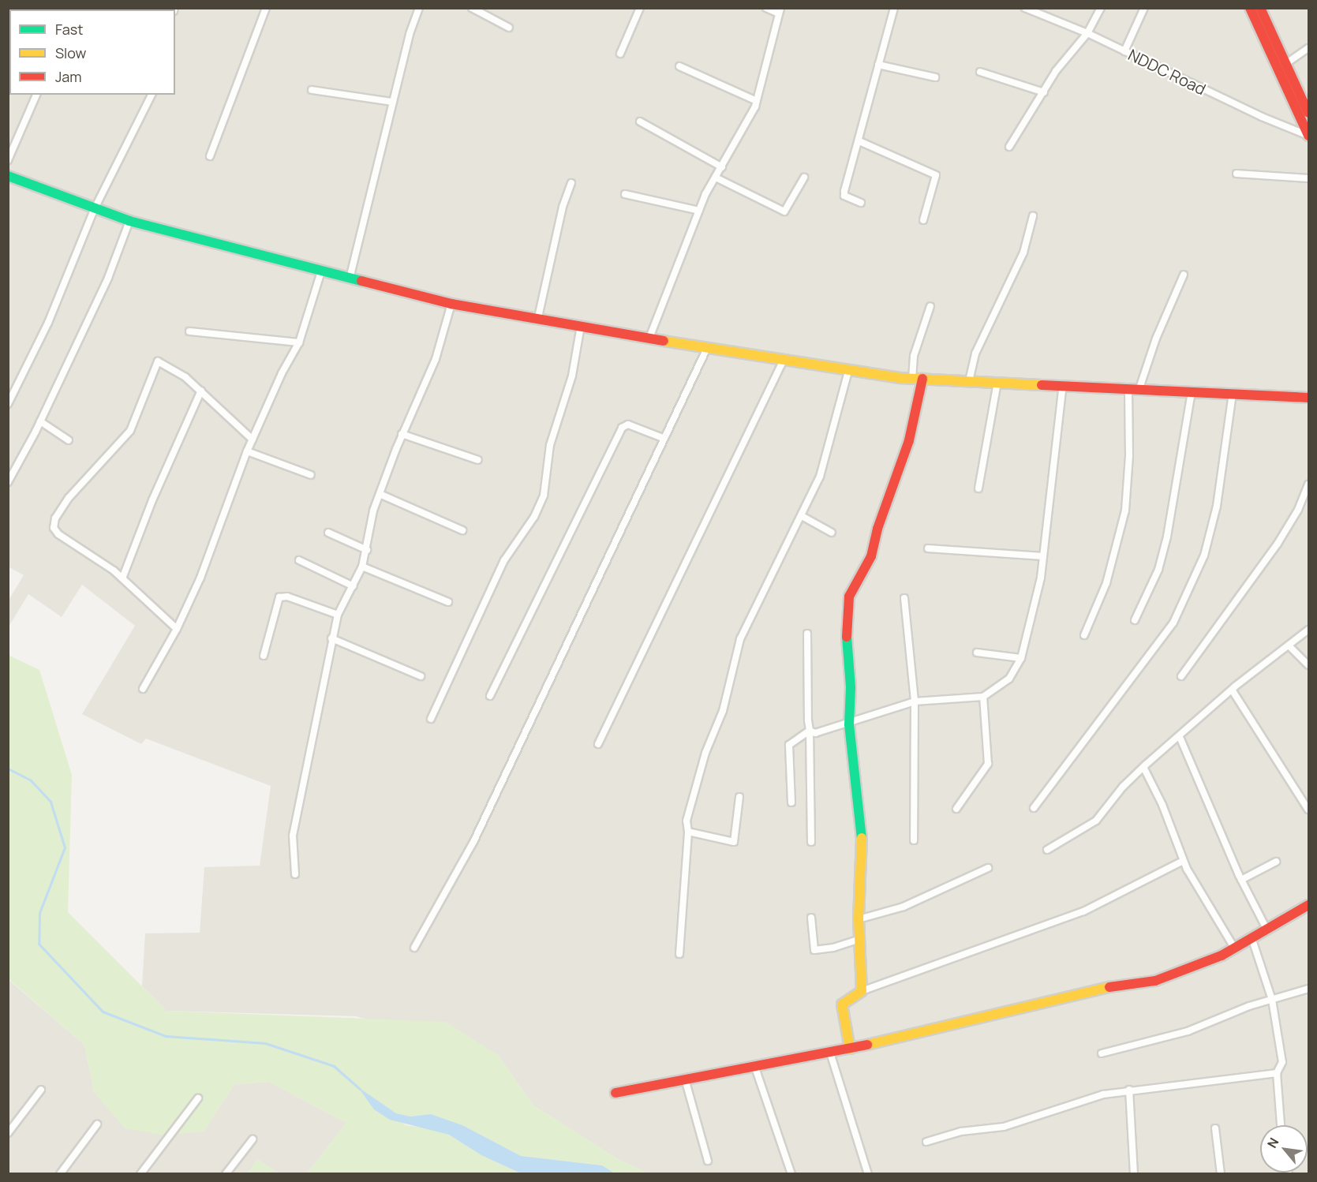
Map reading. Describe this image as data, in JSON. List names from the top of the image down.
{
  "streets": {
    "street": ["NDDC Road"]
  },
  "legend": ["Fast", "Slow", "Jam"],
  "north": "top left"
}
